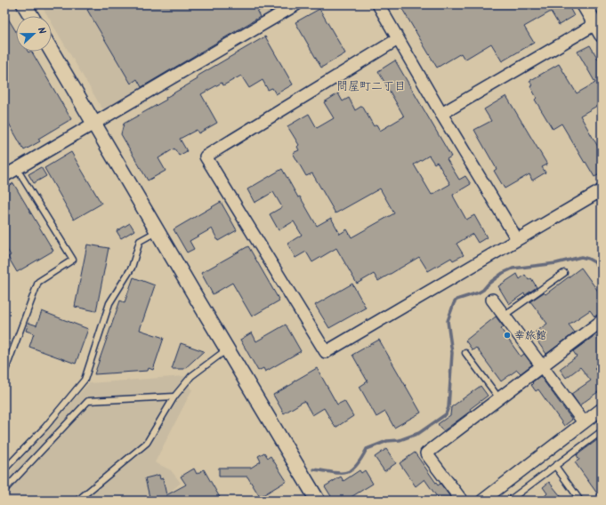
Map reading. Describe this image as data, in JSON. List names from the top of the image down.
{
  "districts": ["問屋町二丁目"],
  "places": ["幸旅館"],
  "north": "right"
}
